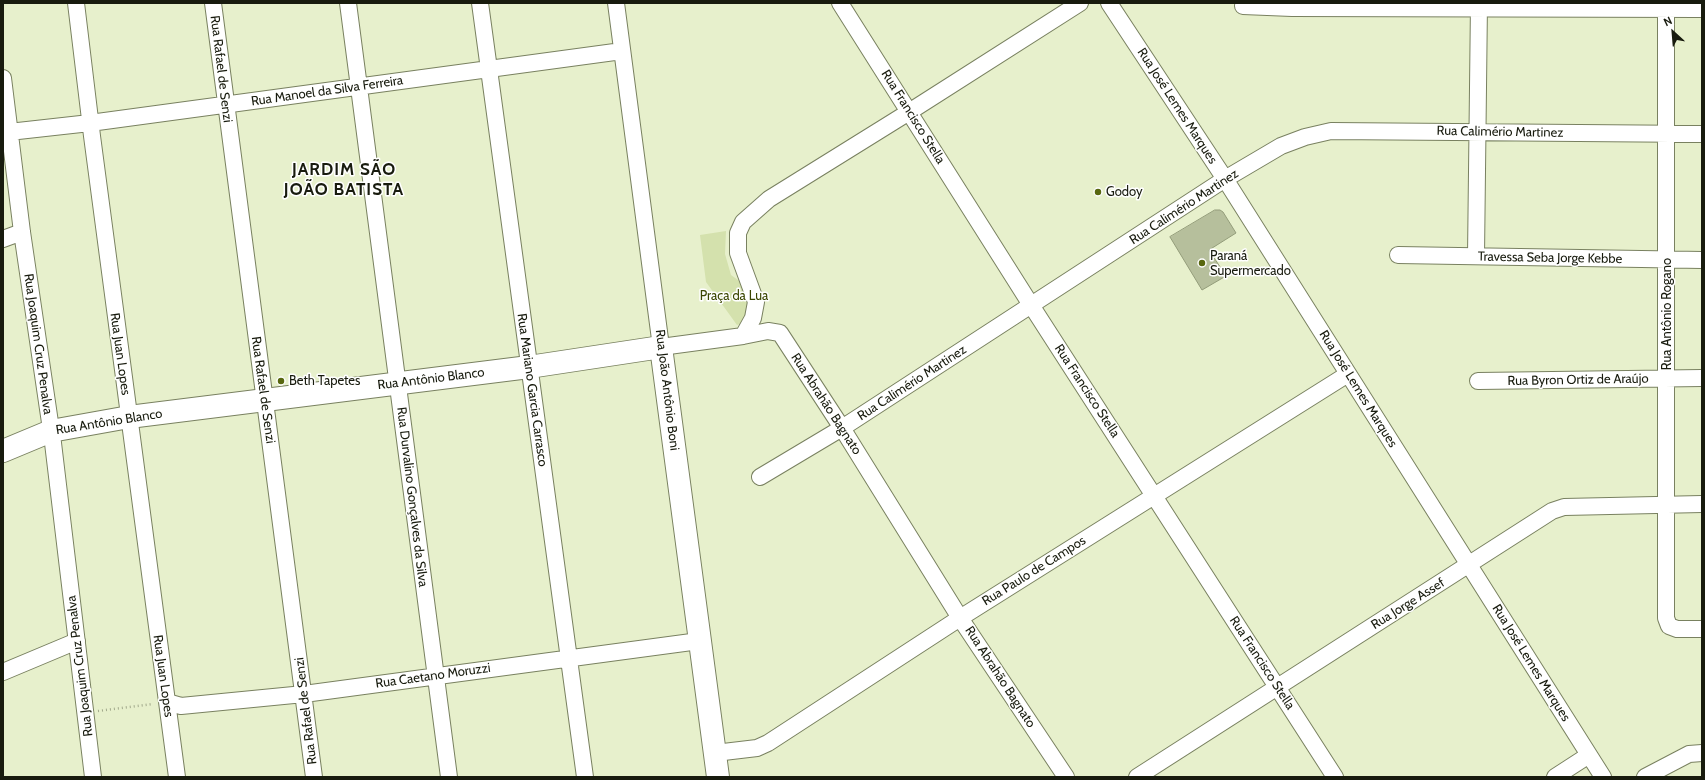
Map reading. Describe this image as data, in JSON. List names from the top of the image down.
{
  "streets": {
    "street": [
      "Rua Rafael de Senzi",
      "Rua Manoel da Silva Ferreira",
      "Rua José Lemes Marques",
      "Rua Francisco Stella",
      "Rua Calimério Martinez",
      "Travessa Seba Jorge Kebbe",
      "Rua Antônio Rogano",
      "Rua Joaquim Cruz Penalva",
      "Rua Juan Lopes",
      "Rua Antônio Blanco",
      "Rua Byron Ortiz de Araújo",
      "Rua Mariano Garcia Carrasco",
      "Rua João Antônio Boni",
      "Rua Abrahão Bagnato",
      "Rua Durvalino Gonçalves da Silva",
      "Rua Paulo de Campos",
      "Rua Jorge Assef",
      "Rua Caetano Moruzzi"
    ]
  },
  "crossings": [
    ["Rua Rafael de Senzi", "Rua Manoel da Silva Ferreira"],
    ["Rua Rafael de Senzi", "Rua Antônio Blanco"],
    ["Rua Rafael de Senzi", "Rua Caetano Moruzzi"],
    ["Rua Manoel da Silva Ferreira", "Rua Joaquim Cruz Penalva"],
    ["Rua Manoel da Silva Ferreira", "Rua Juan Lopes"],
    ["Rua Manoel da Silva Ferreira", "Rua Mariano Garcia Carrasco"],
    ["Rua Manoel da Silva Ferreira", "Rua João Antônio Boni"],
    ["Rua Manoel da Silva Ferreira", "Rua Durvalino Gonçalves da Silva"],
    ["Rua José Lemes Marques", "Rua Calimério Martinez"],
    ["Rua José Lemes Marques", "Rua Paulo de Campos"],
    ["Rua José Lemes Marques", "Rua Jorge Assef"],
    ["Rua Francisco Stella", "Rua Calimério Martinez"],
    ["Rua Francisco Stella", "Rua Paulo de Campos"],
    ["Rua Francisco Stella", "Rua Jorge Assef"],
    ["Rua Calimério Martinez", "Rua Antônio Rogano"],
    ["Rua Calimério Martinez", "Rua Abrahão Bagnato"],
    ["Travessa Seba Jorge Kebbe", "Rua Antônio Rogano"],
    ["Rua Antônio Rogano", "Rua Byron Ortiz de Araújo"],
    ["Rua Antônio Rogano", "Rua Jorge Assef"],
    ["Rua Joaquim Cruz Penalva", "Rua Antônio Blanco"],
    ["Rua Juan Lopes", "Rua Antônio Blanco"],
    ["Rua Juan Lopes", "Rua Caetano Moruzzi"],
    ["Rua Antônio Blanco", "Rua Mariano Garcia Carrasco"],
    ["Rua Antônio Blanco", "Rua João Antônio Boni"],
    ["Rua Antônio Blanco", "Rua Abrahão Bagnato"],
    ["Rua Antônio Blanco", "Rua Durvalino Gonçalves da Silva"],
    ["Rua Mariano Garcia Carrasco", "Rua Caetano Moruzzi"],
    ["Rua João Antônio Boni", "Rua Paulo de Campos"],
    ["Rua João Antônio Boni", "Rua Caetano Moruzzi"],
    ["Rua Abrahão Bagnato", "Rua Paulo de Campos"],
    ["Rua Durvalino Gonçalves da Silva", "Rua Caetano Moruzzi"]
  ],
  "districts": ["JARDIM SÃO JOÃO BATISTA"],
  "parks": ["Praça da Lua"],
  "places": ["Godoy", "Paraná Supermercado", "Beth Tapetes"],
  "north": "top left"
}
